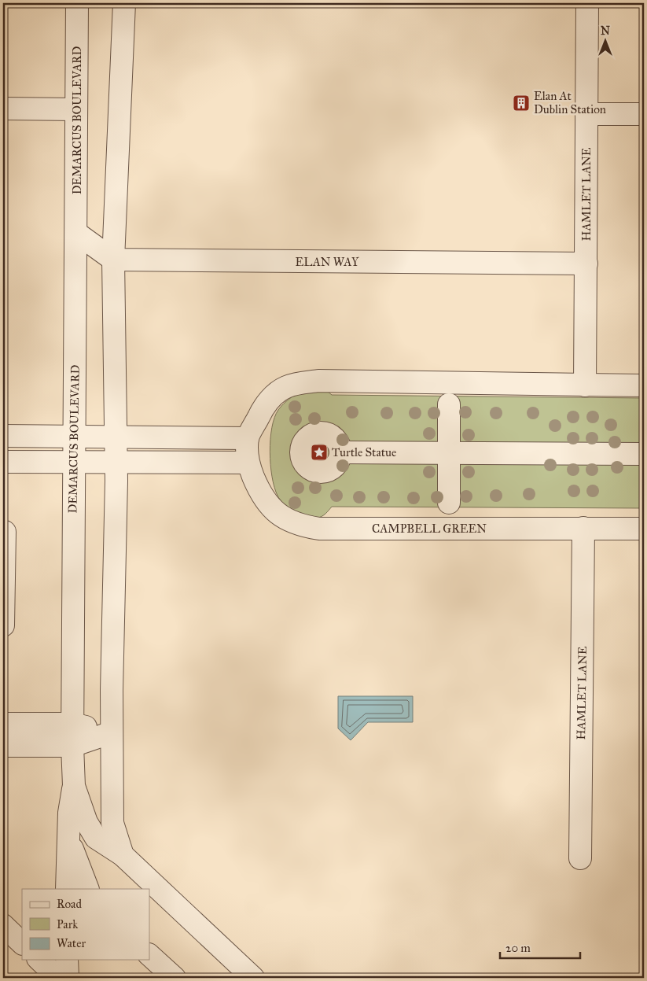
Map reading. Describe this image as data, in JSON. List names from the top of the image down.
{
  "streets": {
    "street": [
      "DEMARCUS BOULEVARD",
      "HAMLET LANE",
      "ELAN WAY",
      "CAMPBELL GREEN"
    ]
  },
  "crossings": [
    ["DEMARCUS BOULEVARD", "ELAN WAY"],
    ["HAMLET LANE", "ELAN WAY"],
    ["HAMLET LANE", "CAMPBELL GREEN"]
  ],
  "places": {
    "building": ["Elan At Dublin Station"],
    "place": ["Turtle Statue"]
  },
  "legend": ["Road", "Park", "Water"],
  "scale_bar": "20 m",
  "north": "top"
}
